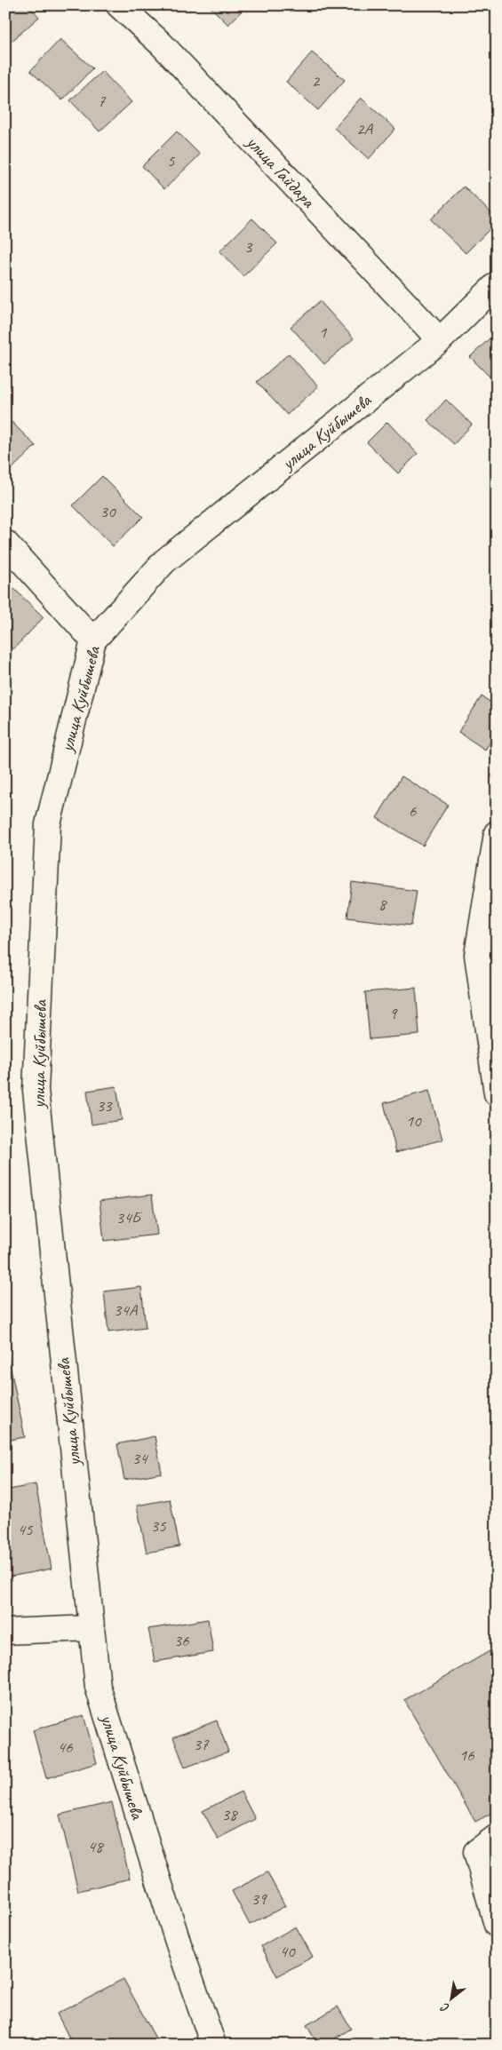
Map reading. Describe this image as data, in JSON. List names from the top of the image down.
{
  "streets": {
    "street": ["улица Гайдара", "улица Куйбышева"]
  },
  "crossings": [
    ["улица Гайдара", "улица Куйбышева"]
  ],
  "house_numbers": [
    "2",
    "7",
    "2А",
    "5",
    "3",
    "1",
    "30",
    "6",
    "8",
    "9",
    "33",
    "10",
    "34Б",
    "34А",
    "34",
    "35",
    "45",
    "36",
    "37",
    "46",
    "16",
    "38",
    "48",
    "39",
    "40"
  ],
  "north": "bottom left"
}
